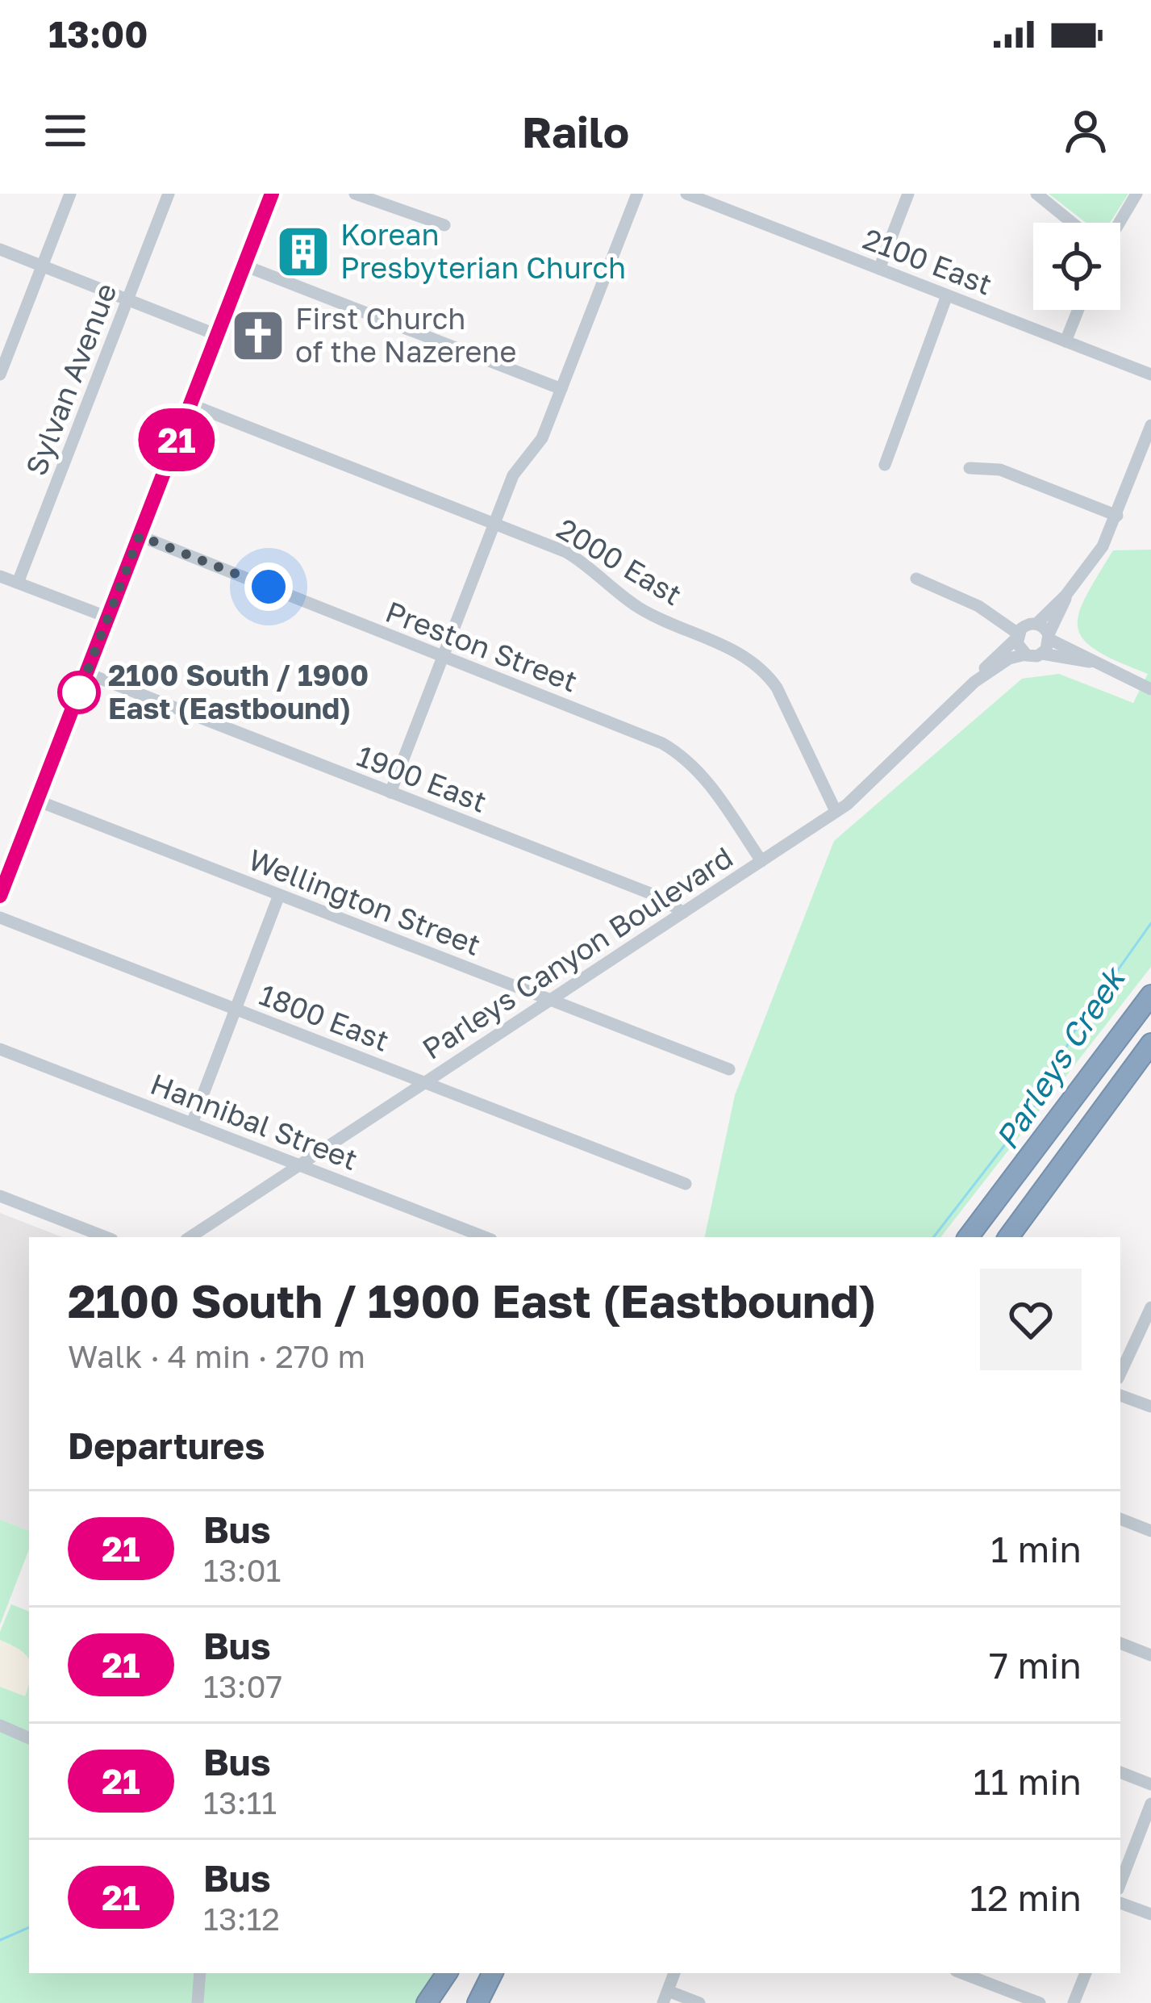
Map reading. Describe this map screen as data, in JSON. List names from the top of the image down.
{
  "streets": {
    "street": [
      "2100 East",
      "Sylvan Avenue",
      "2000 East",
      "Preston Street",
      "1900 East",
      "Wellington Street",
      "Parleys Canyon Boulevard",
      "1800 East",
      "Hannibal Street"
    ]
  },
  "crossings": [
    ["2000 East", "Parleys Canyon Boulevard"],
    ["Preston Street", "Parleys Canyon Boulevard"],
    ["1900 East", "Parleys Canyon Boulevard"],
    ["Wellington Street", "Parleys Canyon Boulevard"],
    ["Parleys Canyon Boulevard", "1800 East"],
    ["Parleys Canyon Boulevard", "Hannibal Street"]
  ],
  "water": ["Parleys Creek"],
  "places": {
    "building": ["Korean Presbyterian Church"],
    "church": ["First Church of the Nazerene"],
    "other": ["2100 South / 1900 East (Eastbound)"]
  },
  "lines": ["bus line 21"],
  "page": {
    "status": "13:00",
    "header": "Railo",
    "on_map": "21",
    "heading": [
      ["2100 South / 1900 East (Eastbound)", "Walk · 4 min · 270 m"],
      "Departures"
    ],
    "list": [
      {
        "mark": "21",
        "name": "Bus",
        "note": "13:01",
        "value": "1 min"
      },
      {
        "mark": "21",
        "name": "Bus",
        "note": "13:07",
        "value": "7 min"
      },
      {
        "mark": "21",
        "name": "Bus",
        "note": "13:11",
        "value": "11 min"
      },
      {
        "mark": "21",
        "name": "Bus",
        "note": "13:12",
        "value": "12 min"
      }
    ]
  }
}
